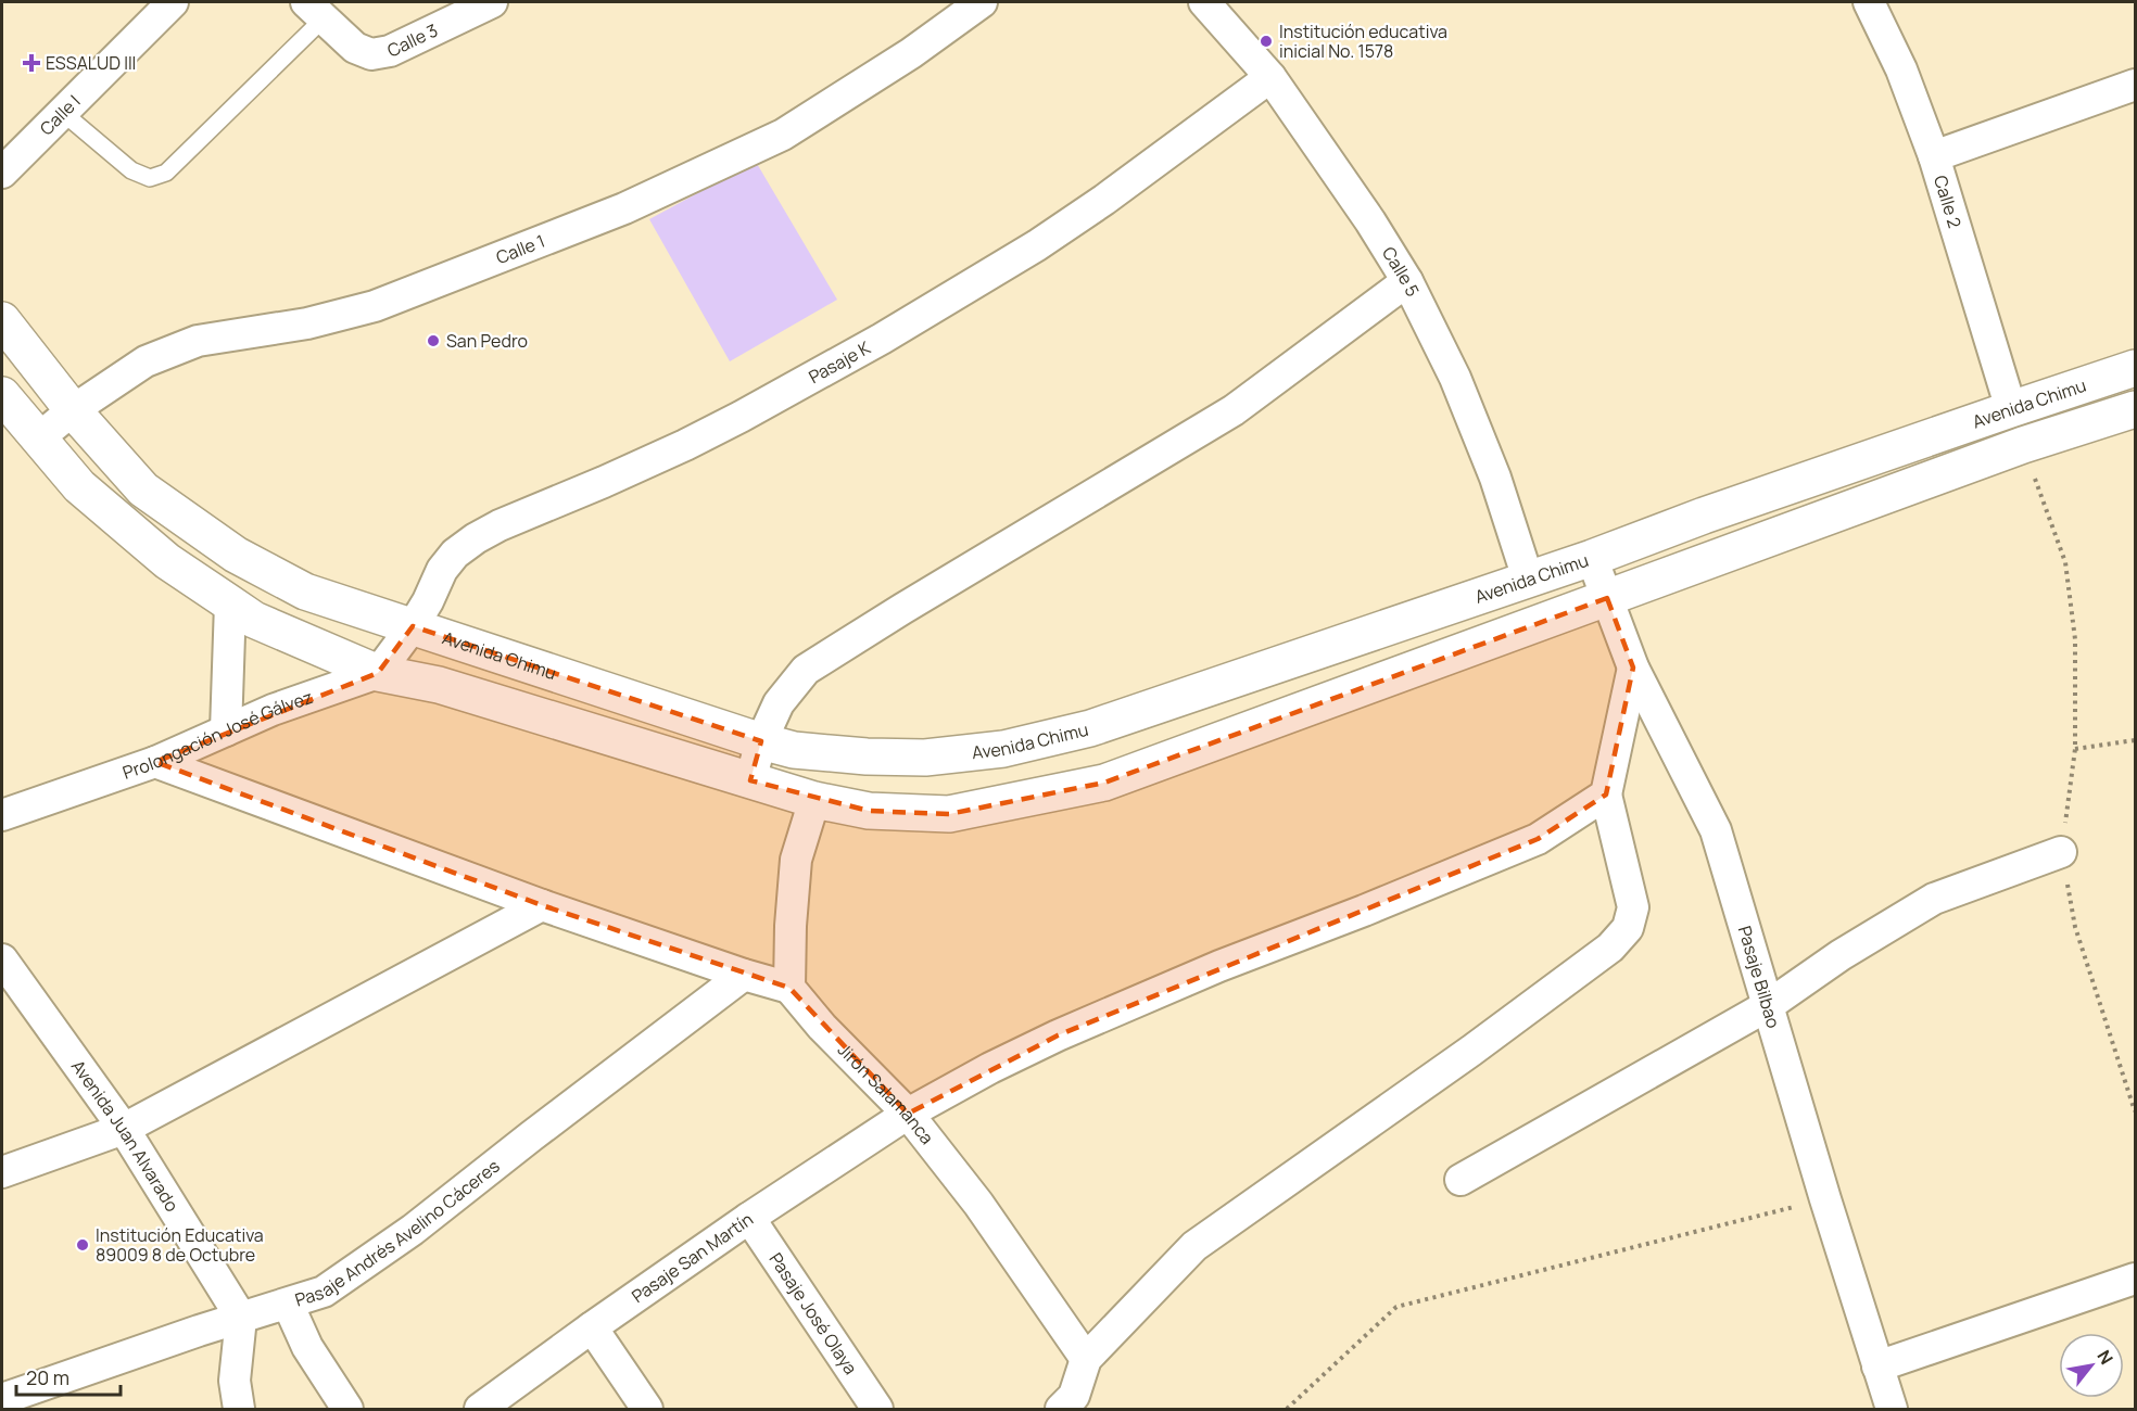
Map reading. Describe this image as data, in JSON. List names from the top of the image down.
{
  "streets": {
    "main road": ["Avenida Chimu"],
    "street": [
      "Calle 3",
      "Calle I",
      "Calle 2",
      "Calle 1",
      "Calle 5",
      "Pasaje K",
      "Prolongación José Gálvez",
      "Pasaje Bilbao",
      "Jirón Salamanca",
      "Avenida Juan Alvarado",
      "Pasaje Andrés Avelino Cáceres",
      "Pasaje San Martín",
      "Pasaje José Olaya"
    ]
  },
  "crossings": [
    ["Calle 2", "Avenida Chimu"],
    ["Calle 1", "Avenida Chimu"],
    ["Calle 5", "Pasaje K"],
    ["Calle 5", "Avenida Chimu"],
    ["Pasaje K", "Avenida Chimu"],
    ["Avenida Chimu", "Pasaje Bilbao"],
    ["Jirón Salamanca", "Pasaje San Martín"],
    ["Avenida Juan Alvarado", "Pasaje Andrés Avelino Cáceres"],
    ["Pasaje San Martín", "Pasaje José Olaya"]
  ],
  "places": {
    "other": ["Institución educativa inicial No. 1578", "San Pedro", "Institución Educativa 89009 8 de Octubre"],
    "health": ["ESSALUD III"]
  },
  "scale_bar": "20 m",
  "north": "top right"
}
